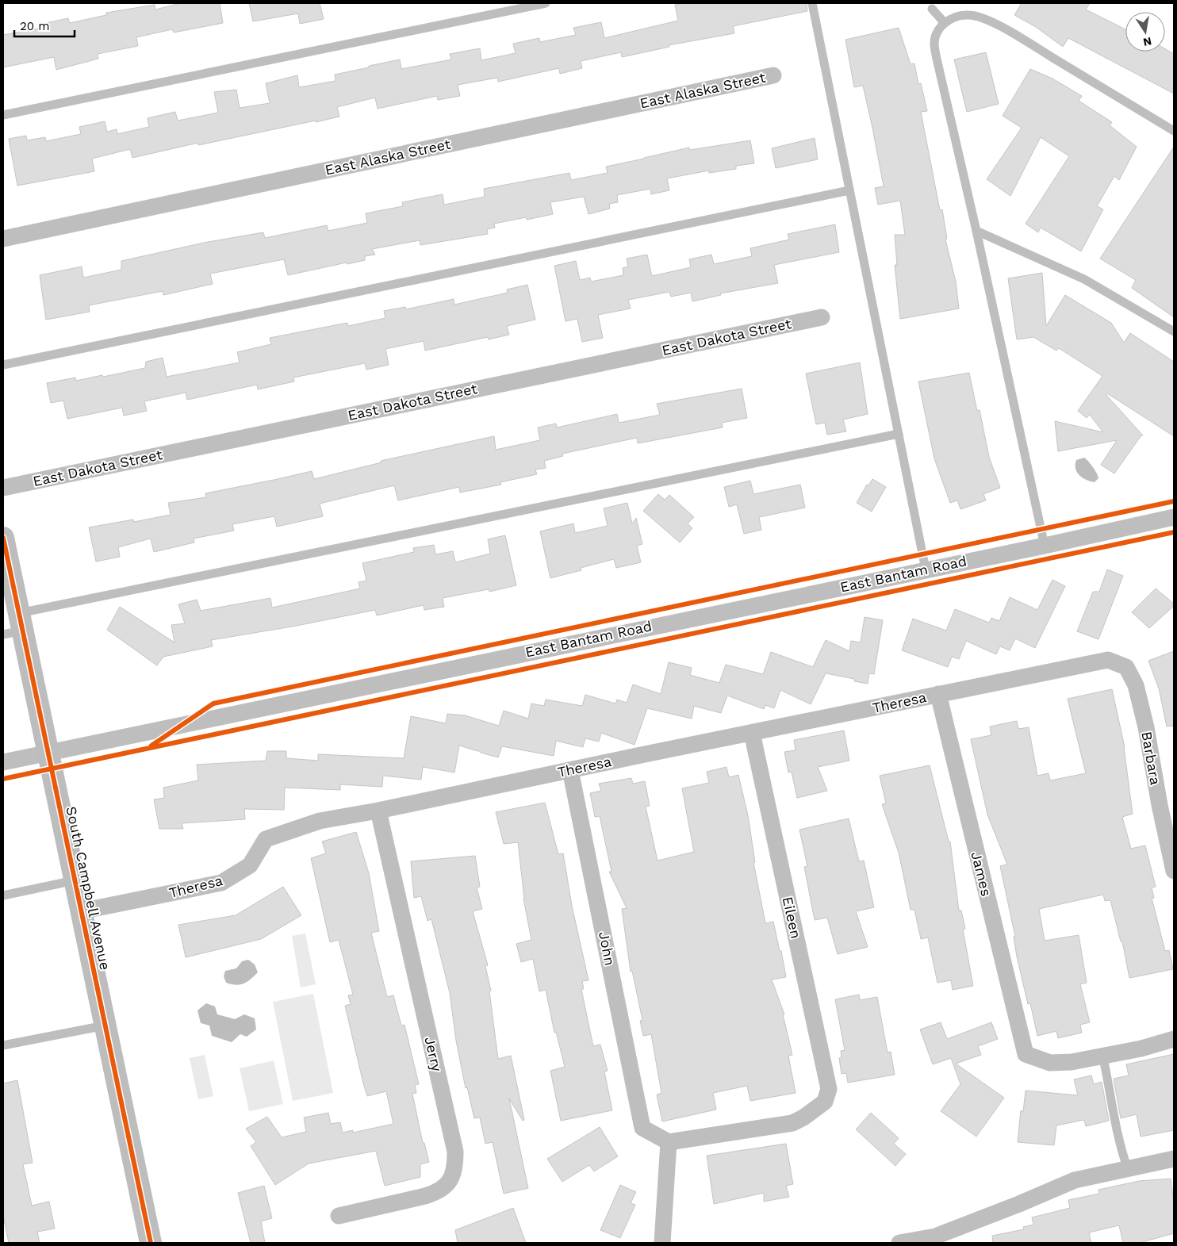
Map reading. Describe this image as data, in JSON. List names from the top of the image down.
{
  "streets": {
    "main road": ["South Campbell Avenue"],
    "street": [
      "East Alaska Street",
      "East Dakota Street",
      "East Bantam Road",
      "Theresa",
      "Barbara",
      "James",
      "Eileen",
      "John",
      "Jerry"
    ]
  },
  "crossings": [
    ["East Bantam Road", "South Campbell Avenue"],
    ["Theresa", "Barbara"],
    ["Theresa", "James"],
    ["Theresa", "South Campbell Avenue"],
    ["Theresa", "Eileen"],
    ["Theresa", "John"],
    ["Theresa", "Jerry"],
    ["Eileen", "John"]
  ],
  "scale_bar": "20 m",
  "north": "bottom"
}
